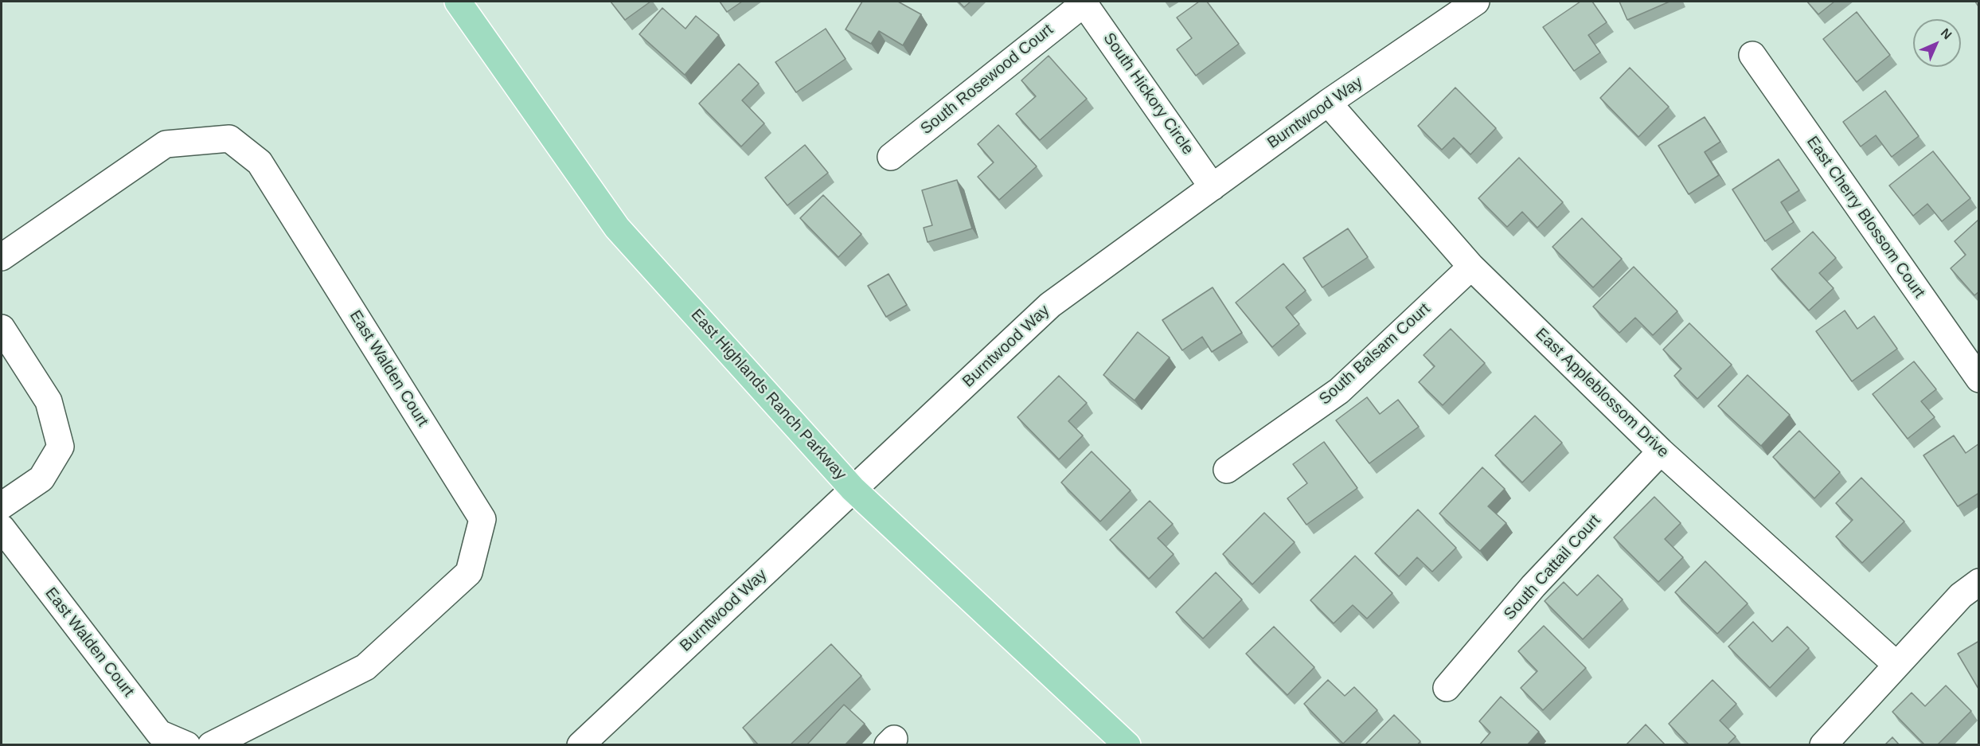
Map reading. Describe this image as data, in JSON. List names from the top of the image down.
{
  "streets": {
    "main road": ["East Highlands Ranch Parkway"],
    "street": [
      "South Rosewood Court",
      "South Hickory Circle",
      "Burntwood Way",
      "East Cherry Blossom Court",
      "South Balsam Court",
      "East Walden Court",
      "East Appleblossom Drive",
      "South Cattail Court"
    ]
  },
  "crossings": [
    ["South Rosewood Court", "South Hickory Circle"],
    ["South Hickory Circle", "Burntwood Way"],
    ["Burntwood Way", "East Appleblossom Drive"],
    ["Burntwood Way", "East Highlands Ranch Parkway"],
    ["South Balsam Court", "East Appleblossom Drive"],
    ["East Appleblossom Drive", "South Cattail Court"]
  ],
  "north": "top right"
}
